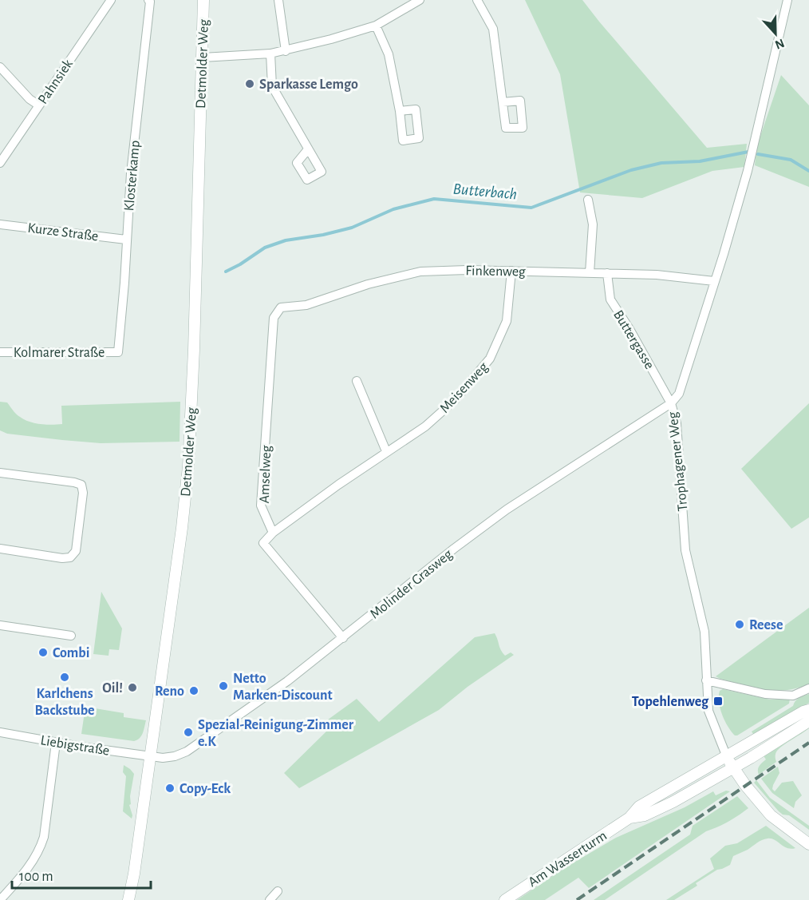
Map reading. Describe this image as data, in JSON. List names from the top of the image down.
{
  "streets": {
    "street": [
      "Detmolder Weg",
      "Pahnsiek",
      "Klosterkamp",
      "Kurze Straße",
      "Finkenweg",
      "Buttergasse",
      "Kolmarer Straße",
      "Meisenweg",
      "Trophagener Weg",
      "Amselweg",
      "Molinder Grasweg",
      "Liebigstraße",
      "Am Wasserturm"
    ]
  },
  "crossings": [
    ["Detmolder Weg", "Molinder Grasweg"],
    ["Detmolder Weg", "Liebigstraße"],
    ["Klosterkamp", "Kurze Straße"],
    ["Klosterkamp", "Kolmarer Straße"],
    ["Finkenweg", "Buttergasse"],
    ["Finkenweg", "Meisenweg"],
    ["Finkenweg", "Trophagener Weg"],
    ["Finkenweg", "Amselweg"],
    ["Buttergasse", "Trophagener Weg"],
    ["Buttergasse", "Molinder Grasweg"],
    ["Meisenweg", "Amselweg"],
    ["Trophagener Weg", "Molinder Grasweg"],
    ["Trophagener Weg", "Am Wasserturm"],
    ["Molinder Grasweg", "Liebigstraße"]
  ],
  "water": ["Butterbach"],
  "places": {
    "other": [
      "Sparkasse Lemgo",
      "Reese",
      "Combi",
      "Karlchens Backstube",
      "Netto Marken-Discount",
      "Oil!",
      "Reno",
      "Spezial-Reinigung-Zimmer e.K",
      "Copy-Eck"
    ],
    "transit": ["Topehlenweg"]
  },
  "scale_bar": "100 m",
  "north": "bottom"
}
